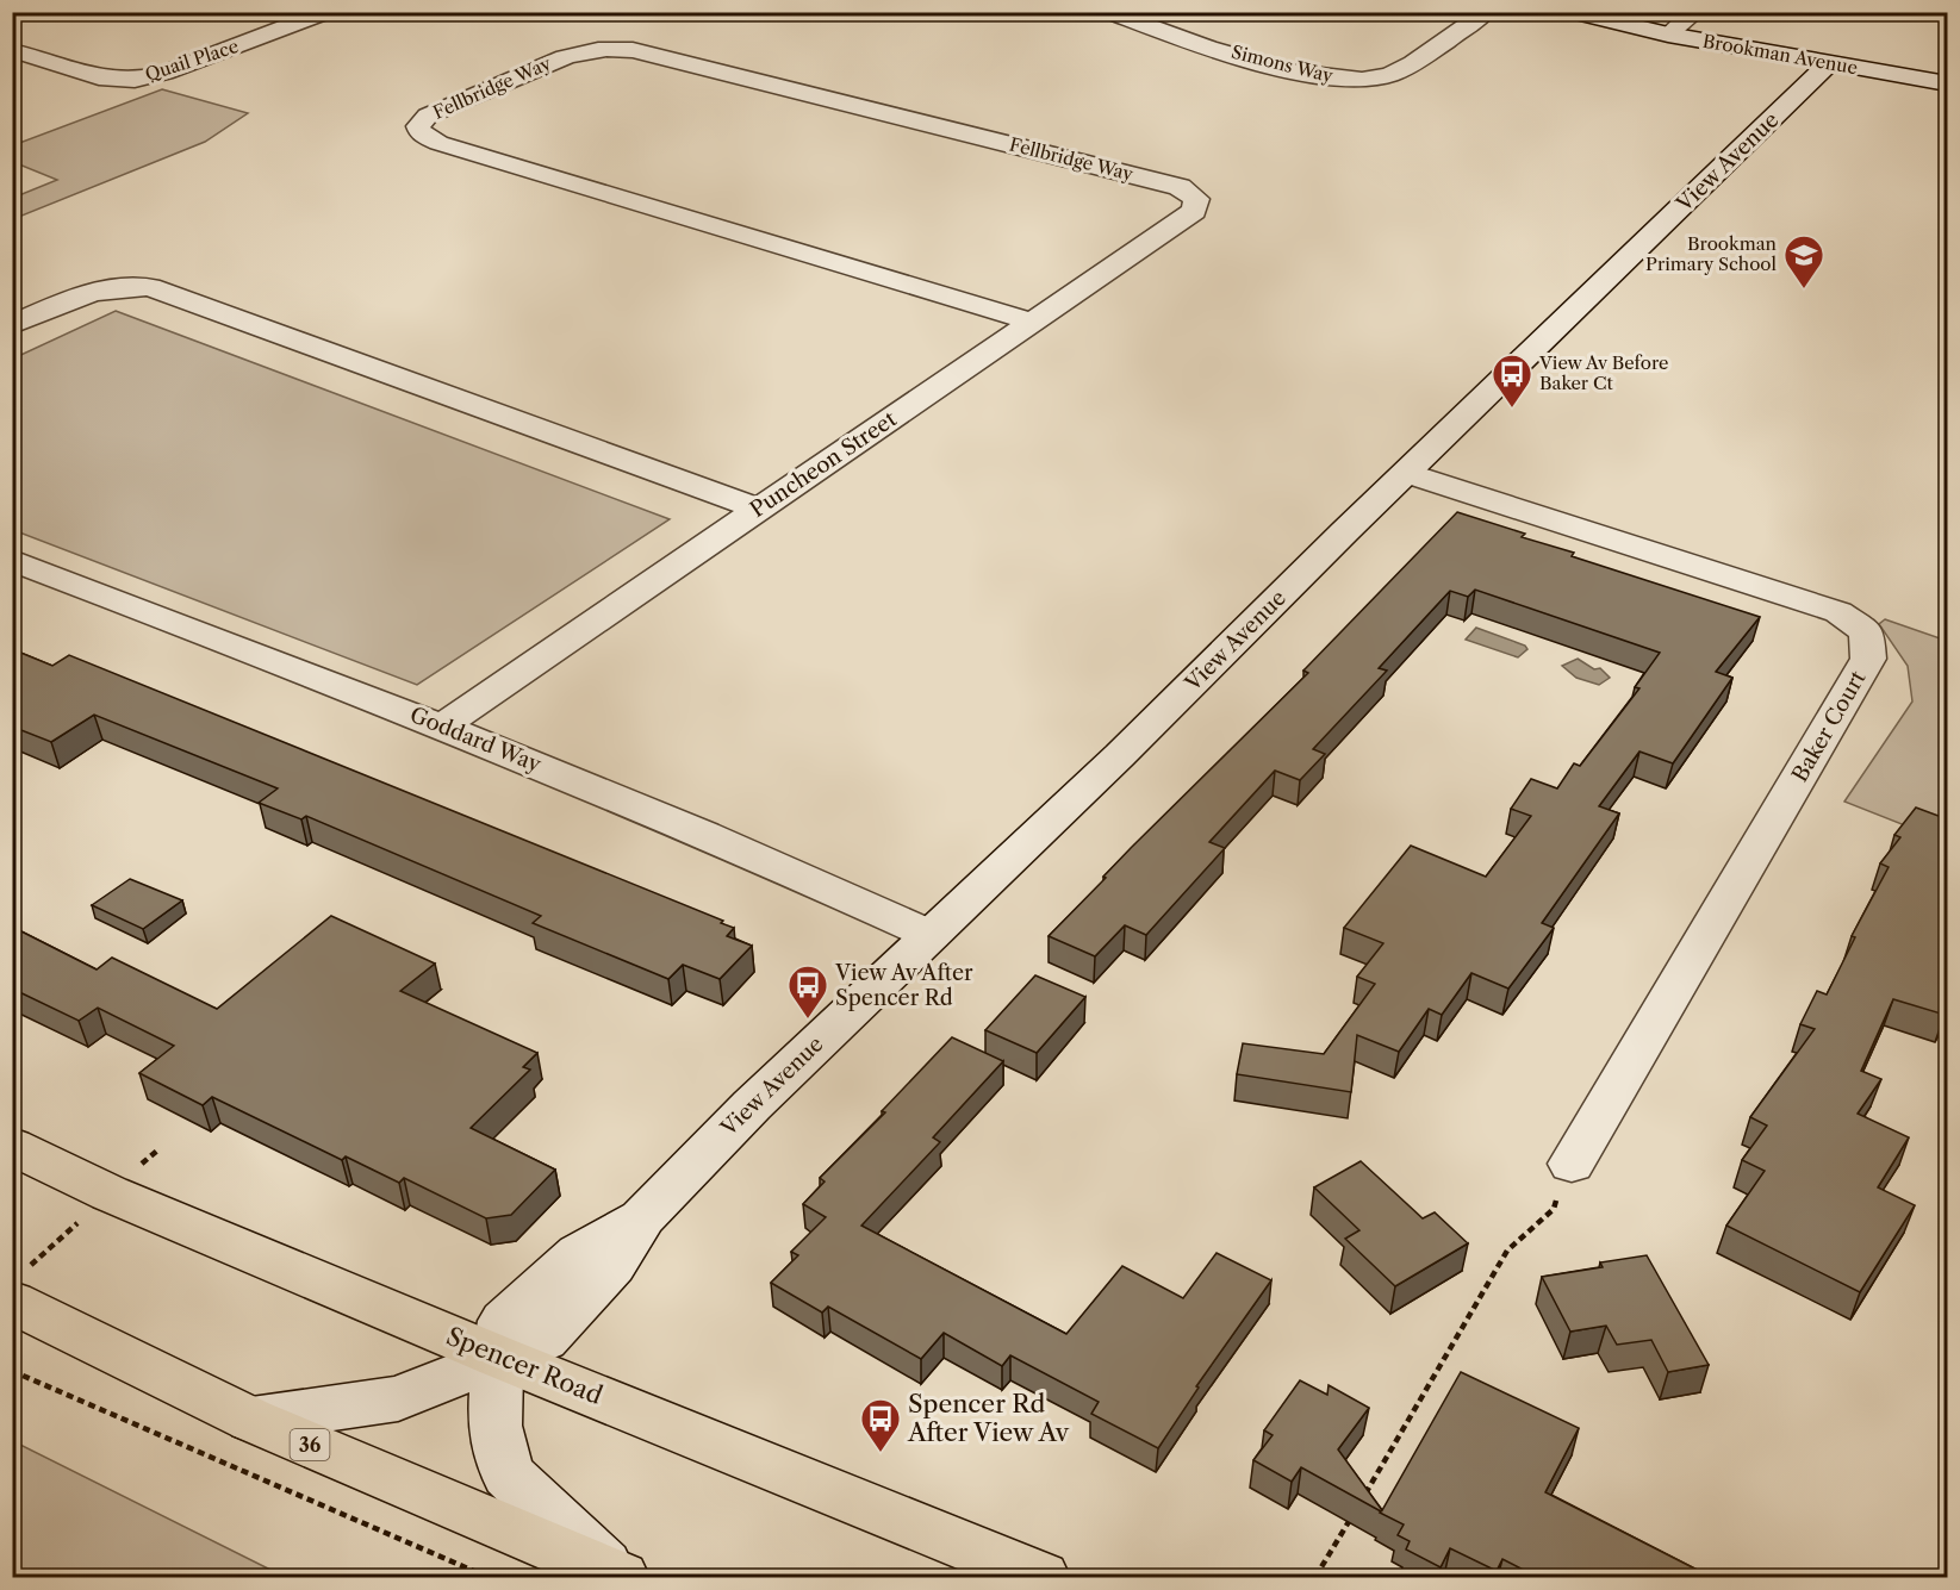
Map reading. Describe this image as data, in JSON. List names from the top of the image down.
{
  "streets": {
    "main road": ["Spencer Road", "36"],
    "street": [
      "Brookman Avenue",
      "Quail Place",
      "Simons Way",
      "Fellbridge Way",
      "View Avenue",
      "Puncheon Street",
      "Baker Court",
      "Goddard Way"
    ]
  },
  "crossings": [
    ["Brookman Avenue", "View Avenue"],
    ["Fellbridge Way", "Puncheon Street"],
    ["View Avenue", "Baker Court"],
    ["View Avenue", "Goddard Way"],
    ["View Avenue", "Spencer Road"],
    ["View Avenue", "36"],
    ["Puncheon Street", "Goddard Way"]
  ],
  "places": {
    "school or university": ["Brookman Primary School"],
    "bus stop": ["View Av Before Baker Ct", "View Av After Spencer Rd", "Spencer Rd After View Av"]
  }
}
